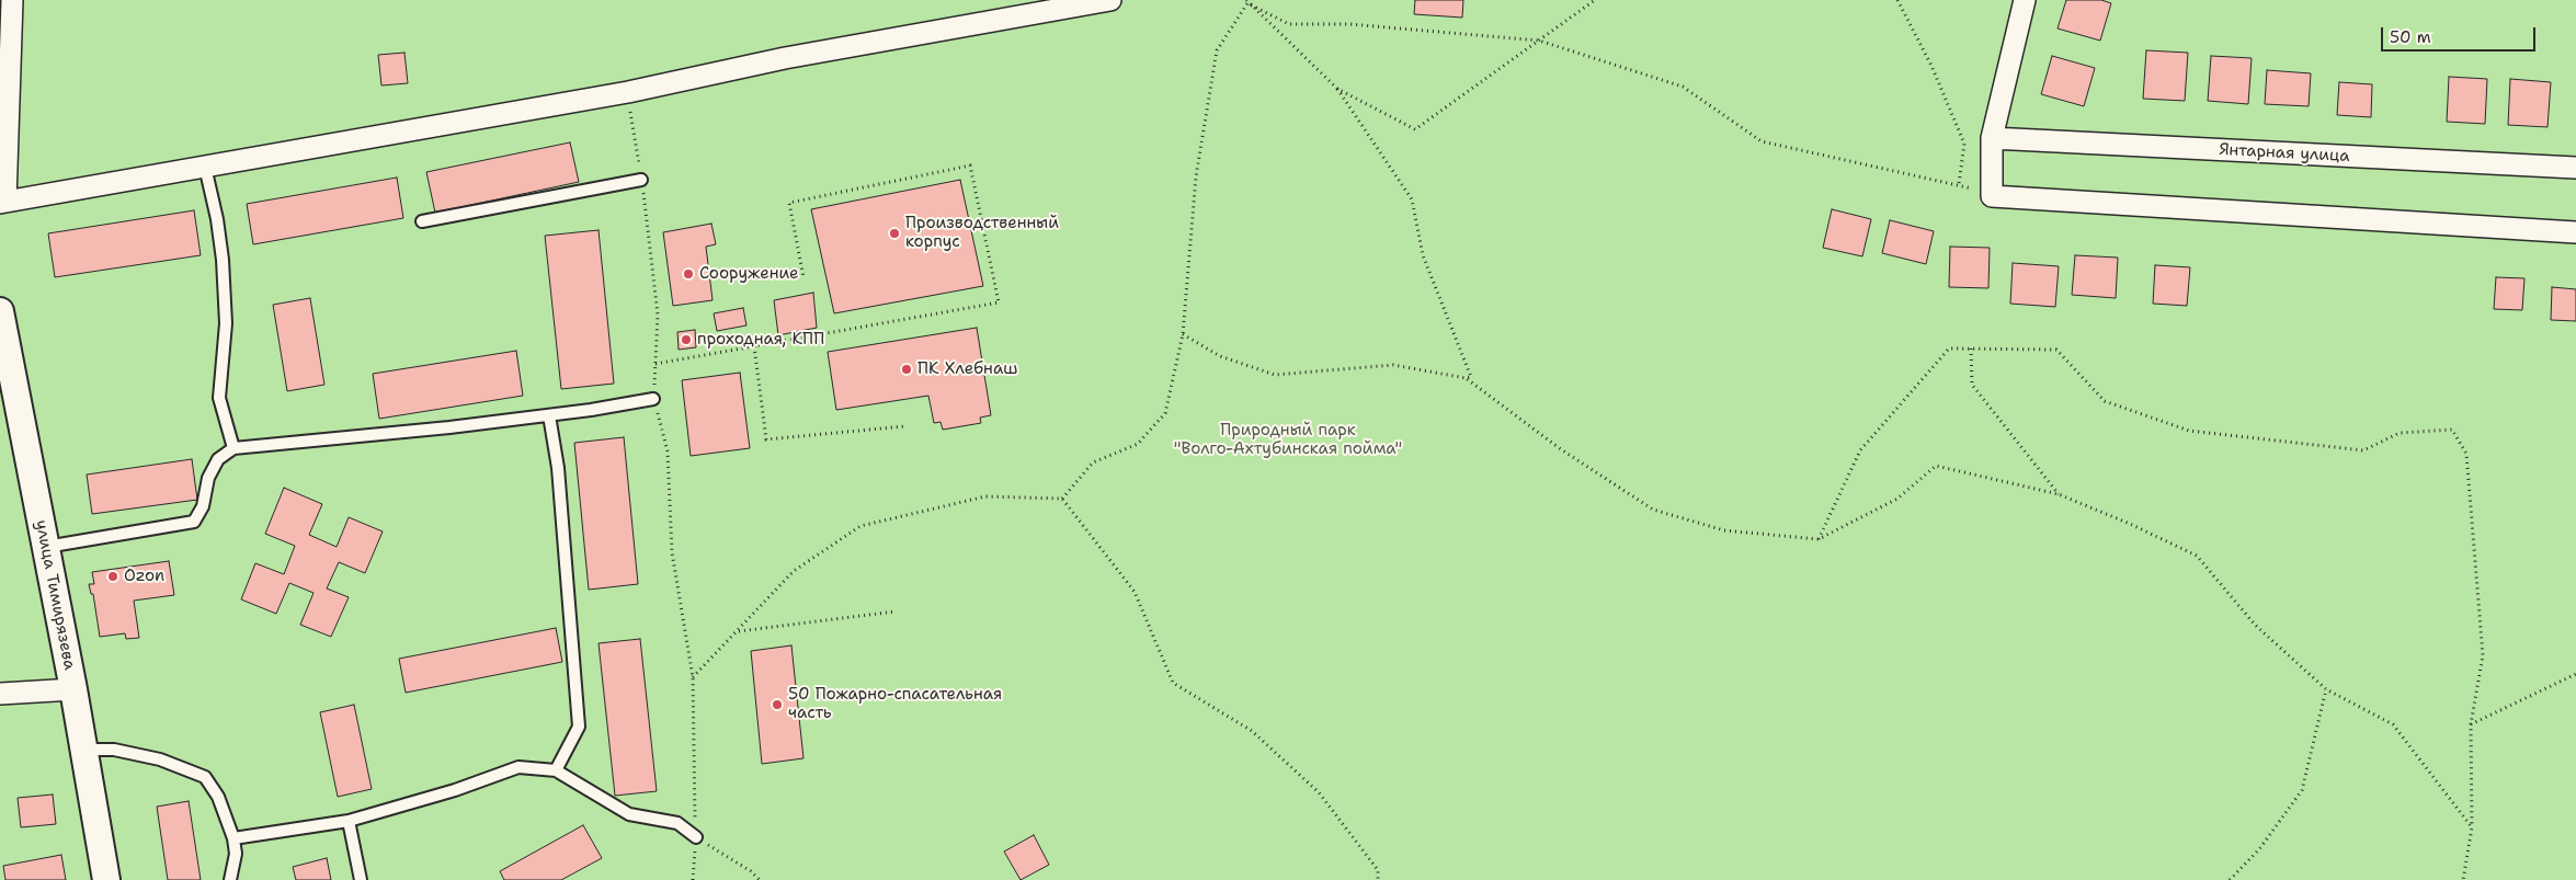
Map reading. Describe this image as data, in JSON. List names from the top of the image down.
{
  "streets": {
    "street": ["Янтарная улица", "улица Тимирязева"]
  },
  "parks": ["Природный парк \"Волго-Ахтубинская пойма\""],
  "places": [
    "Производственный корпус",
    "Сооружение",
    "проходная, КПП",
    "ПК Хлебнаш",
    "Ozon",
    "50 Пожарно-спасательная часть"
  ],
  "scale_bar": "50 m"
}
